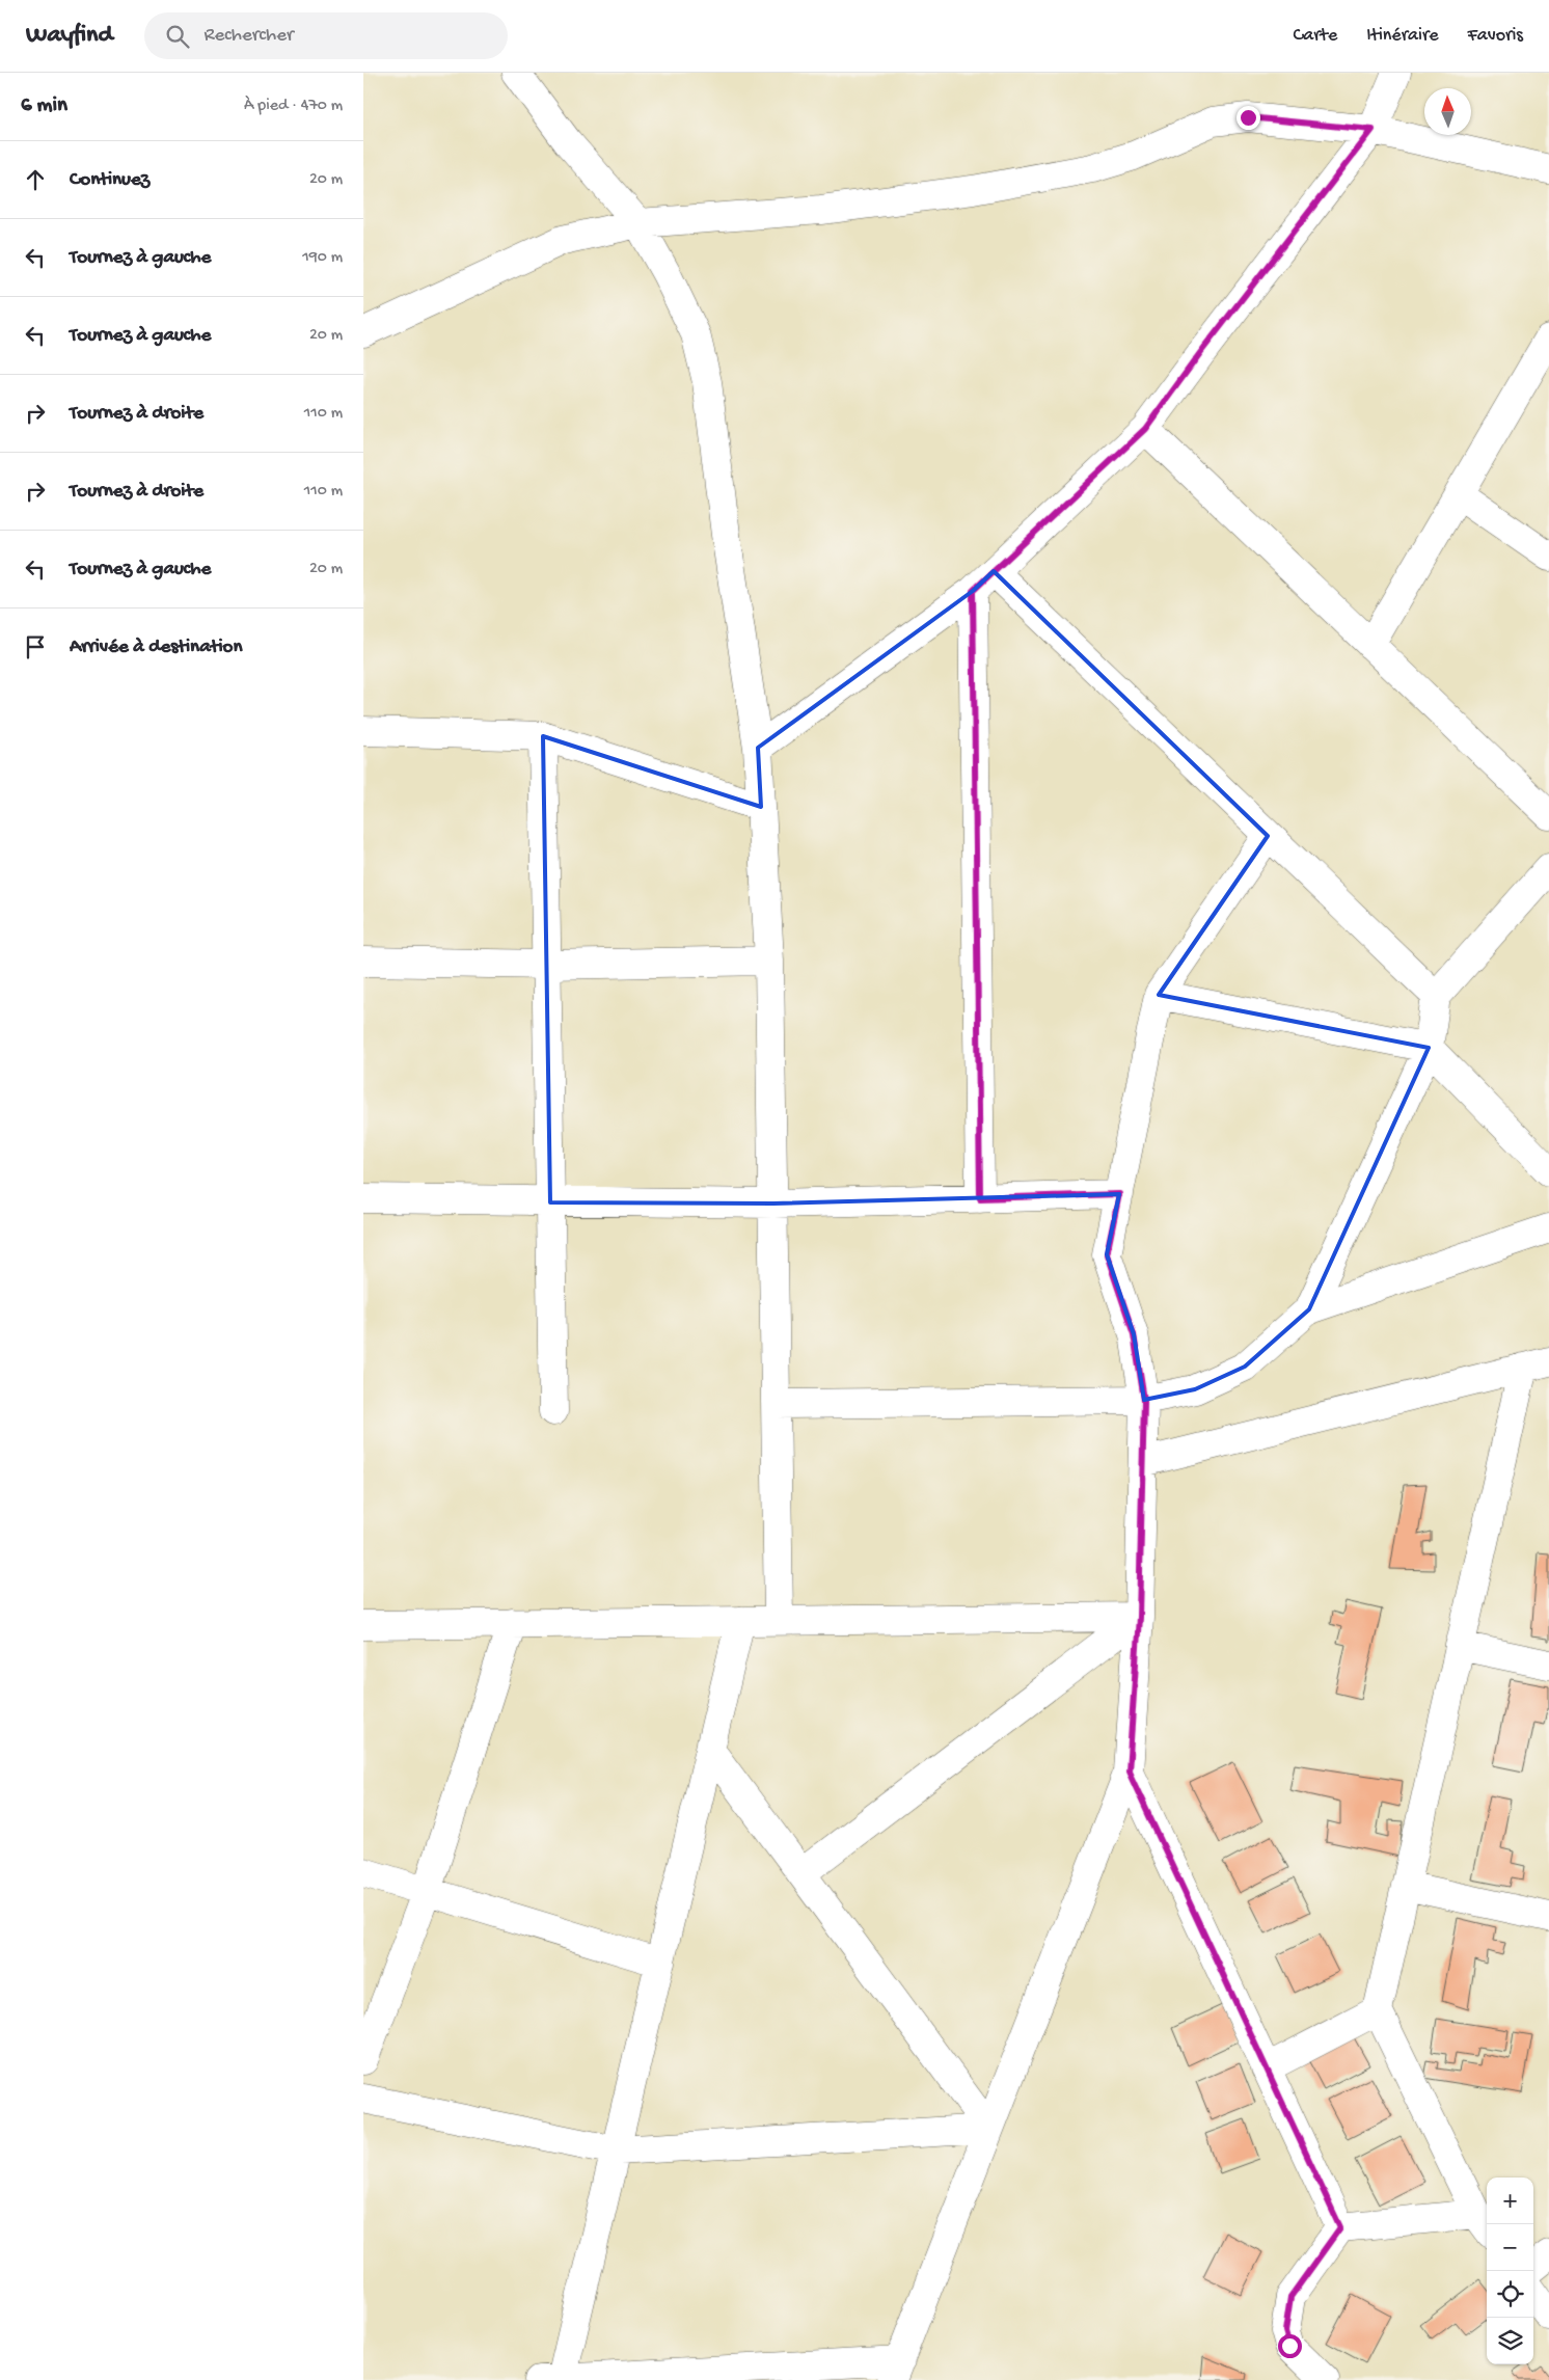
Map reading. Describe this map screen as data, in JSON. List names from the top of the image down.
{
  "north": "top",
  "page": {
    "header": "Wayfind",
    "search": "Rechercher",
    "nav": ["Carte", "Itinéraire", "Favoris"],
    "heading": ["6 min", "À pied · 470 m"],
    "list": [
      ["Continuez", "20 m"],
      ["Tournez à gauche", "190 m"],
      ["Tournez à gauche", "20 m"],
      ["Tournez à droite", "110 m"],
      ["Tournez à droite", "110 m"],
      ["Tournez à gauche", "20 m"],
      "Arrivée à destination"
    ],
    "map_buttons": ["+", "−"]
  }
}
